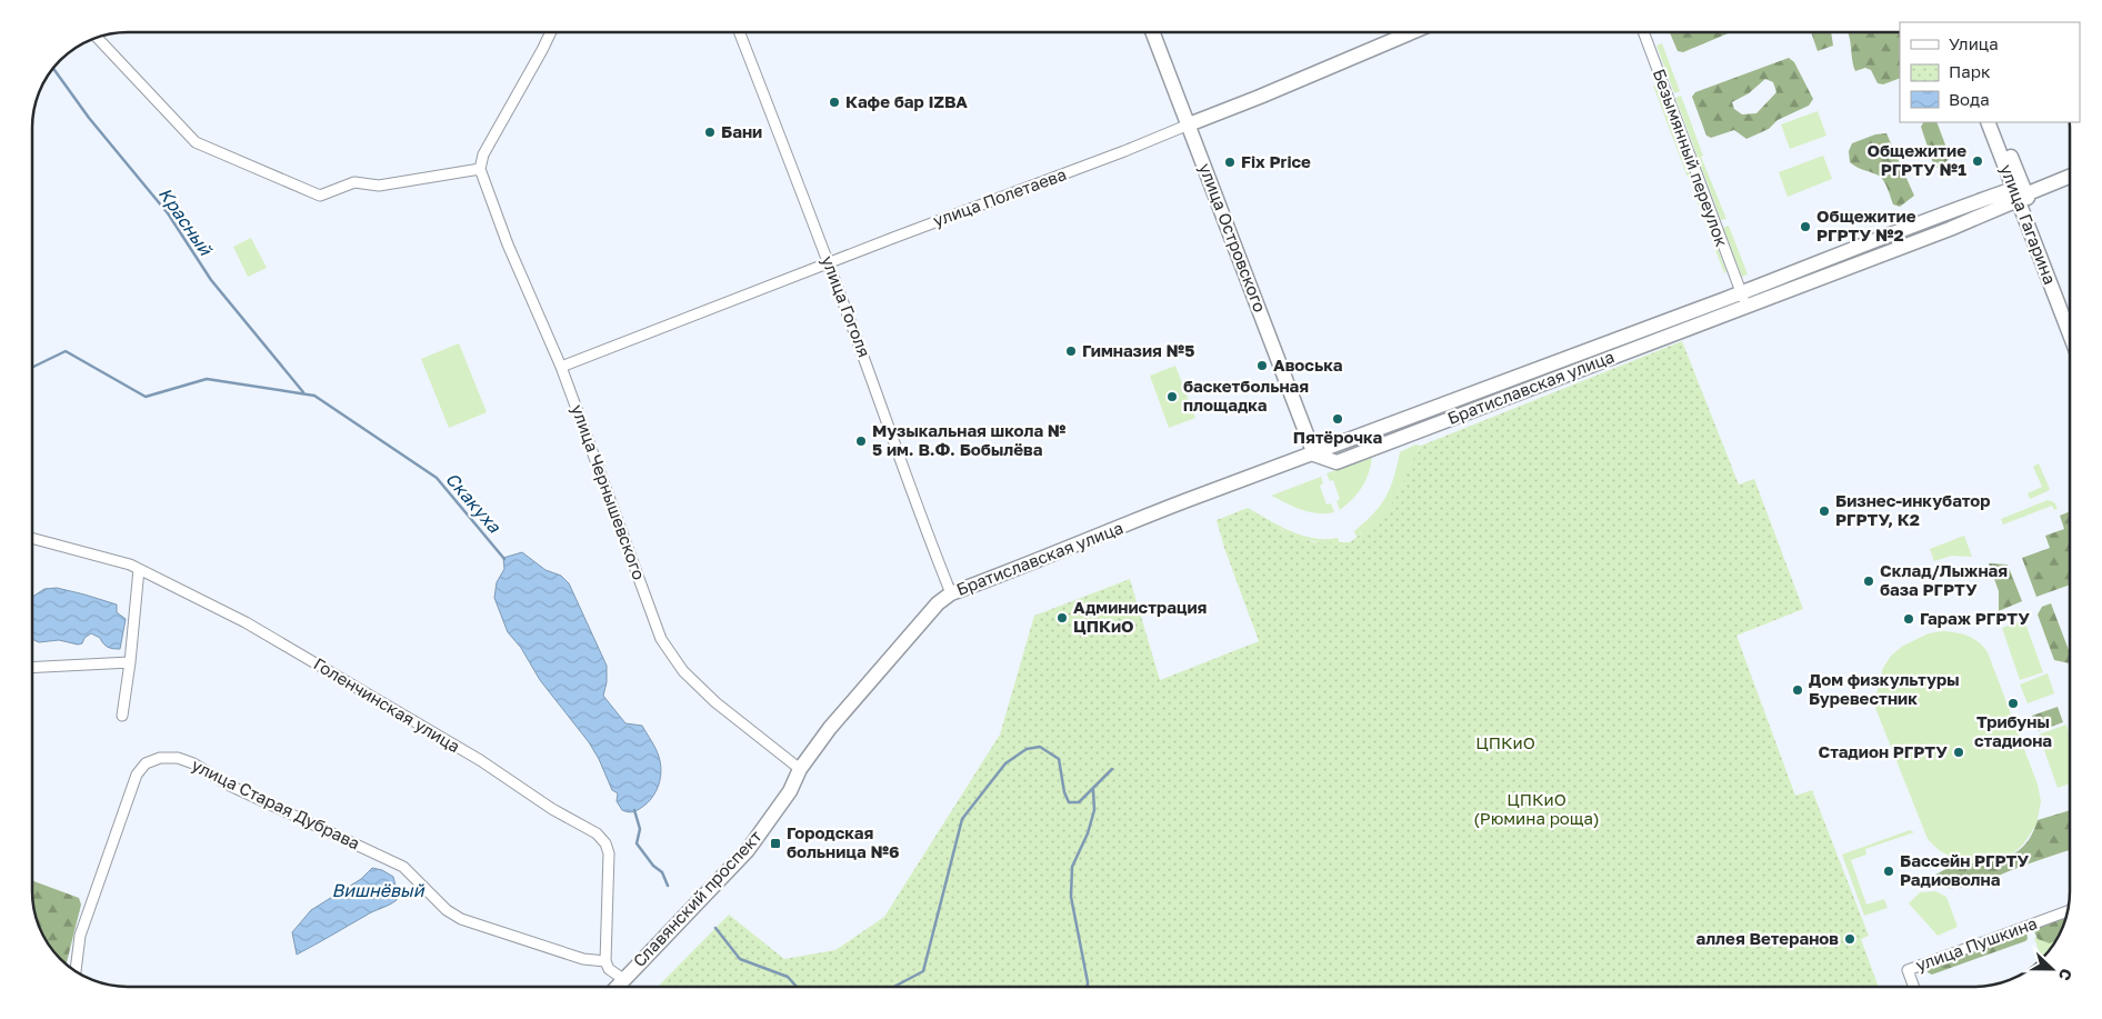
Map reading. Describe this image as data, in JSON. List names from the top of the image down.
{
  "streets": {
    "street": [
      "Безымянный переулок",
      "улица Полетаева",
      "улица Гагарина",
      "улица Островского",
      "улица Гоголя",
      "Братиславская улица",
      "улица Чернышевского",
      "Голенчинская улица",
      "улица Старая Дубрава",
      "Славянский проспект",
      "улица Пушкина"
    ]
  },
  "crossings": [
    ["Безымянный переулок", "Братиславская улица"],
    ["улица Полетаева", "улица Островского"],
    ["улица Полетаева", "улица Гоголя"],
    ["улица Полетаева", "улица Чернышевского"],
    ["улица Гагарина", "Братиславская улица"],
    ["улица Островского", "Братиславская улица"],
    ["улица Гоголя", "Братиславская улица"],
    ["Братиславская улица", "улица Чернышевского"],
    ["Братиславская улица", "Славянский проспект"],
    ["улица Чернышевского", "Славянский проспект"],
    ["Голенчинская улица", "улица Старая Дубрава"]
  ],
  "water": ["Красный", "Скакуха", "Вишнёвый"],
  "parks": ["ЦПКиО", "ЦПКиО (Рюмина роща)"],
  "places": {
    "other": [
      "Кафе бар IZBA",
      "Бани",
      "Общежитие РГРТУ №1",
      "Fix Price",
      "Общежитие РГРТУ №2",
      "Гимназия №5",
      "Авоська",
      "баскетбольная площадка",
      "Пятёрочка",
      "Музыкальная школа № 5 им. В.Ф. Бобылёва",
      "Бизнес-инкубатор РГРТУ, К2",
      "Склад/Лыжная база РГРТУ",
      "Администрация ЦПКиО",
      "Гараж РГРТУ",
      "Дом физкультуры Буревестник",
      "Трибуны стадиона",
      "Стадион РГРТУ",
      "Бассейн РГРТУ Радиоволна",
      "аллея Ветеранов"
    ],
    "transit": ["Городская больница №6"]
  },
  "legend": ["Улица", "Парк", "Вода"],
  "north": "right"
}
